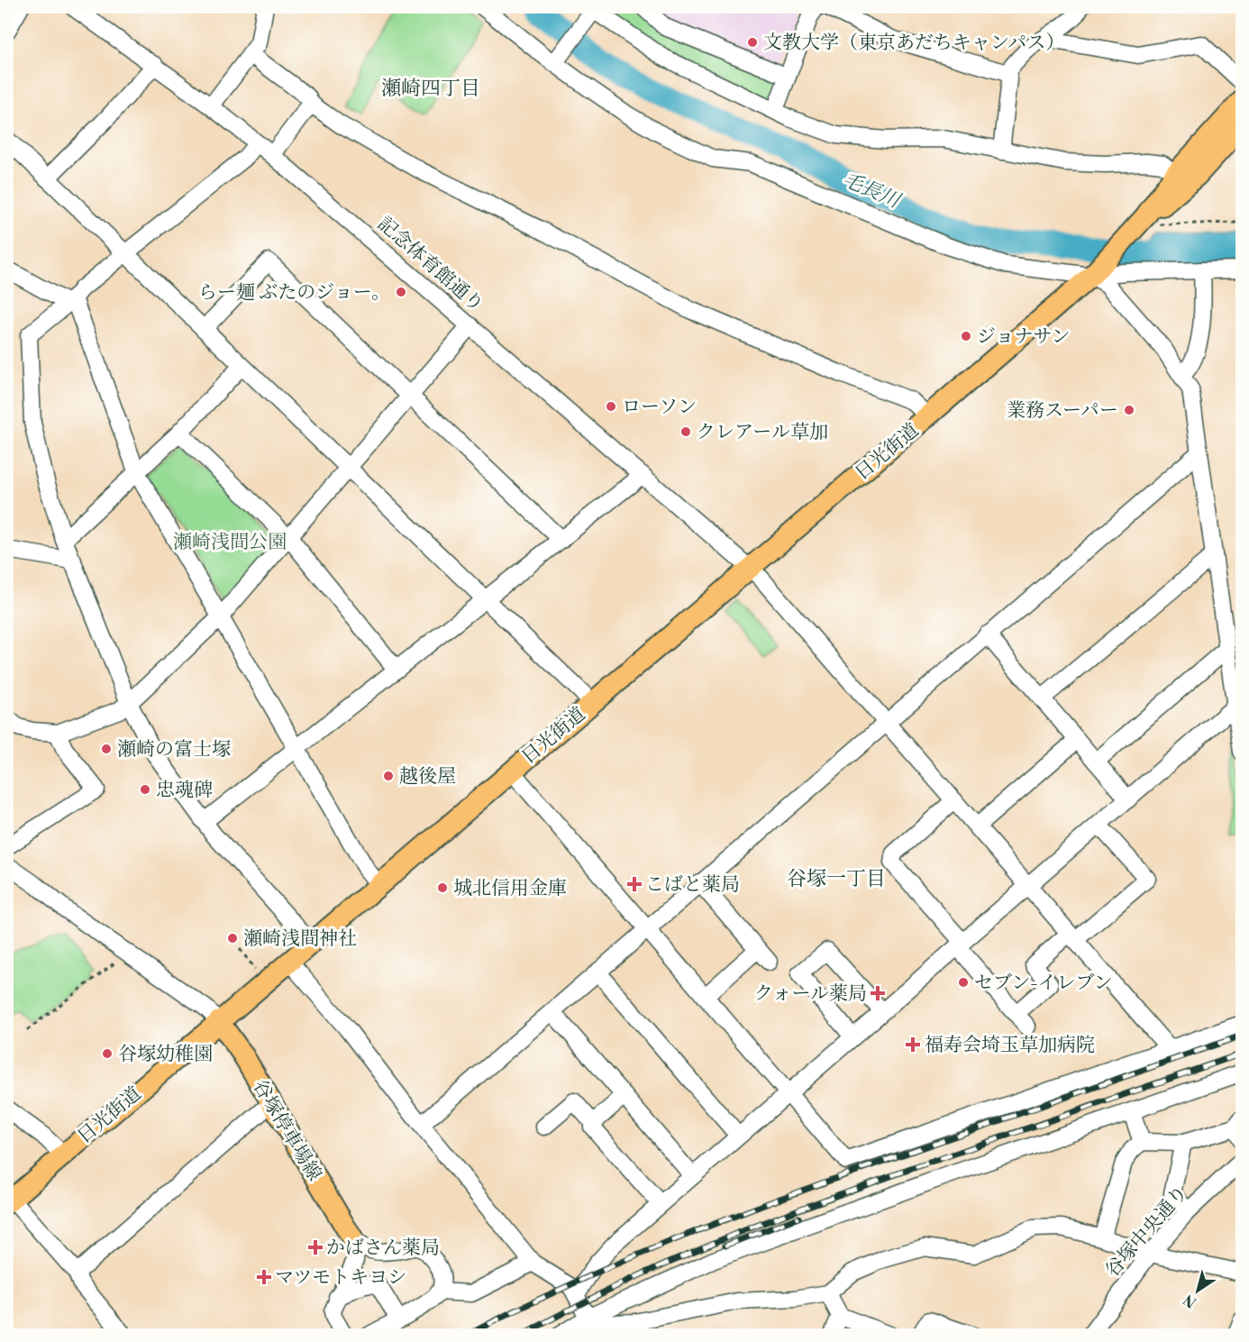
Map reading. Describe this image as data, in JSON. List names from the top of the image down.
{
  "streets": {
    "main road": ["日光街道", "谷塚停車場線"],
    "street": ["記念体育館通り", "谷塚中央通り"]
  },
  "crossings": [
    ["記念体育館通り", "日光街道"],
    ["日光街道", "谷塚停車場線"]
  ],
  "districts": ["瀬崎四丁目", "谷塚一丁目"],
  "water": ["毛長川"],
  "parks": ["瀬崎浅間公園"],
  "places": {
    "other": [
      "文教大学（東京あだちキャンパス）",
      "らー麺 ぶたのジョー。",
      "ジョナサン",
      "ローソン",
      "業務スーパー",
      "クレアール草加",
      "瀬崎の富士塚",
      "越後屋",
      "忠魂碑",
      "城北信用金庫",
      "瀬崎浅間神社",
      "セブン-イレブン",
      "谷塚幼稚園"
    ],
    "health": [
      "こばと薬局",
      "クォール薬局",
      "福寿会埼玉草加病院",
      "かばさん薬局",
      "マツモトキヨシ"
    ]
  },
  "north": "bottom left"
}
